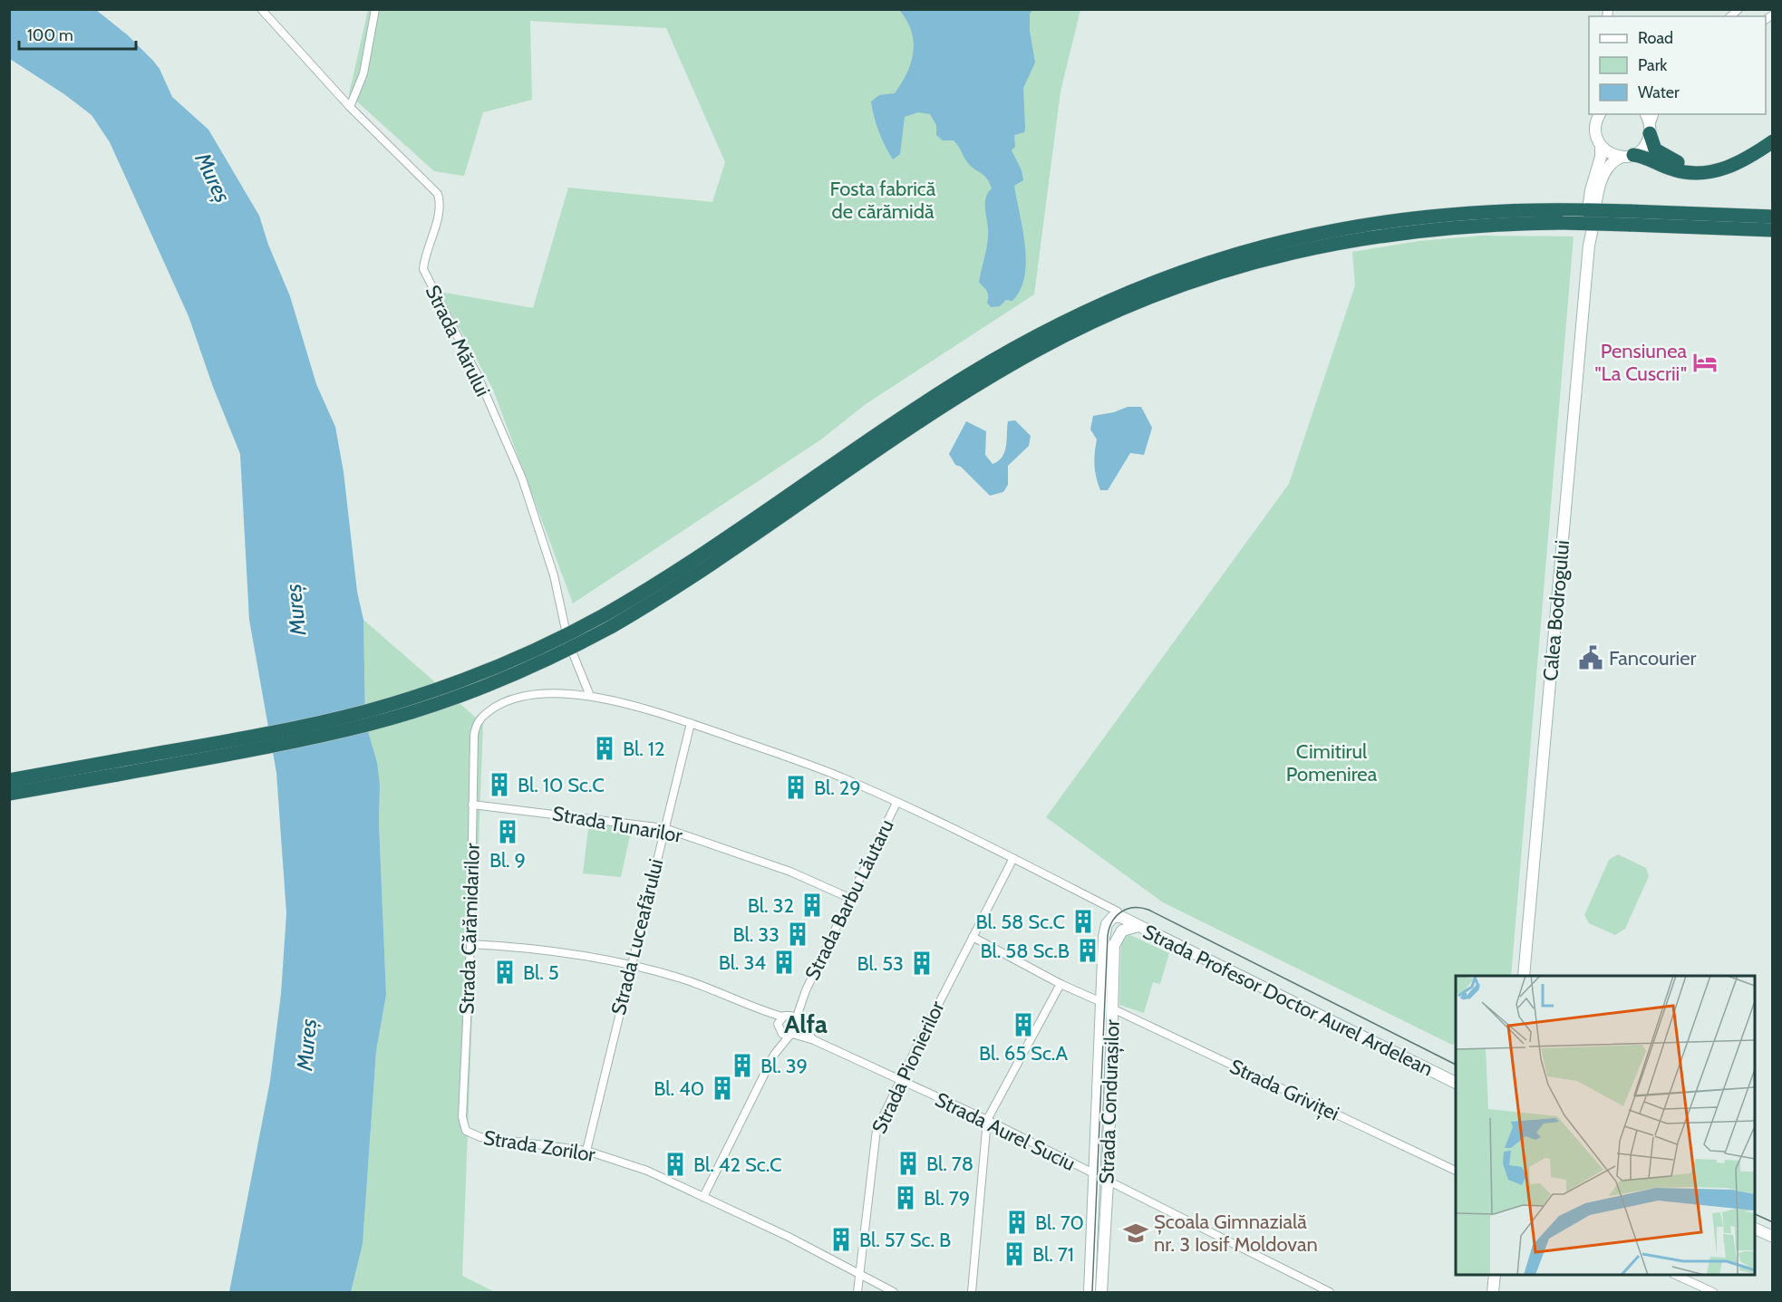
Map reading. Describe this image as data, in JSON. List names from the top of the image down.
{
  "streets": {
    "main road": ["Calea Bodrogului", "Strada Profesor Doctor Aurel Ardelean", "Strada Condurașilor"],
    "street": [
      "Strada Mărului",
      "Strada Tunarilor",
      "Strada Barbu Lăutaru",
      "Strada Cărămidarilor",
      "Strada Luceafărului",
      "Strada Pionierilor",
      "Strada Griviței",
      "Strada Aurel Suciu",
      "Strada Zorilor"
    ]
  },
  "crossings": [
    ["Strada Mărului", "Strada Profesor Doctor Aurel Ardelean"],
    ["Strada Tunarilor", "Strada Barbu Lăutaru"],
    ["Strada Tunarilor", "Strada Cărămidarilor"],
    ["Strada Tunarilor", "Strada Luceafărului"],
    ["Strada Barbu Lăutaru", "Strada Profesor Doctor Aurel Ardelean"],
    ["Strada Barbu Lăutaru", "Strada Aurel Suciu"],
    ["Strada Cărămidarilor", "Strada Profesor Doctor Aurel Ardelean"],
    ["Strada Cărămidarilor", "Strada Zorilor"],
    ["Strada Luceafărului", "Strada Profesor Doctor Aurel Ardelean"],
    ["Strada Luceafărului", "Strada Zorilor"],
    ["Strada Profesor Doctor Aurel Ardelean", "Strada Pionierilor"],
    ["Strada Profesor Doctor Aurel Ardelean", "Strada Condurașilor"],
    ["Strada Pionierilor", "Strada Aurel Suciu"],
    ["Strada Pionierilor", "Strada Zorilor"],
    ["Strada Griviței", "Strada Condurașilor"],
    ["Strada Condurașilor", "Strada Aurel Suciu"]
  ],
  "districts": ["Alfa"],
  "water": ["Mureș"],
  "parks": ["Fosta fabrică de cărămidă", "Cimitirul Pomenirea"],
  "places": {
    "hotel": ["Pensiunea \"La Cuscrii\""],
    "public building": ["Fancourier"],
    "building": [
      "Bl. 12",
      "Bl. 10 Sc.C",
      "Bl. 29",
      "Bl. 9",
      "Bl. 32",
      "Bl. 58 Sc.C",
      "Bl. 33",
      "Bl. 58 Sc.B",
      "Bl. 34",
      "Bl. 53",
      "Bl. 5",
      "Bl. 65 Sc.A",
      "Bl. 39",
      "Bl. 40",
      "Bl. 78",
      "Bl. 42 Sc.C",
      "Bl. 79",
      "Bl. 70",
      "Bl. 57 Sc. B",
      "Bl. 71"
    ],
    "school or university": ["Școala Gimnazială nr. 3 Iosif Moldovan"]
  },
  "legend": ["Road", "Park", "Water"],
  "scale_bar": "100 m"
}
